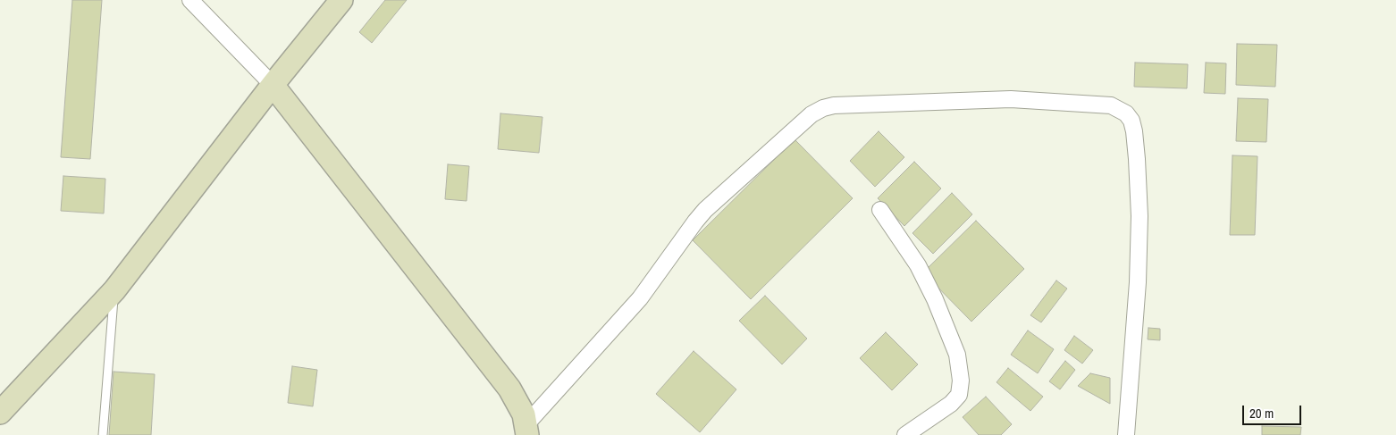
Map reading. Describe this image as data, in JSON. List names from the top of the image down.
{
  "scale_bar": "20 m"
}
